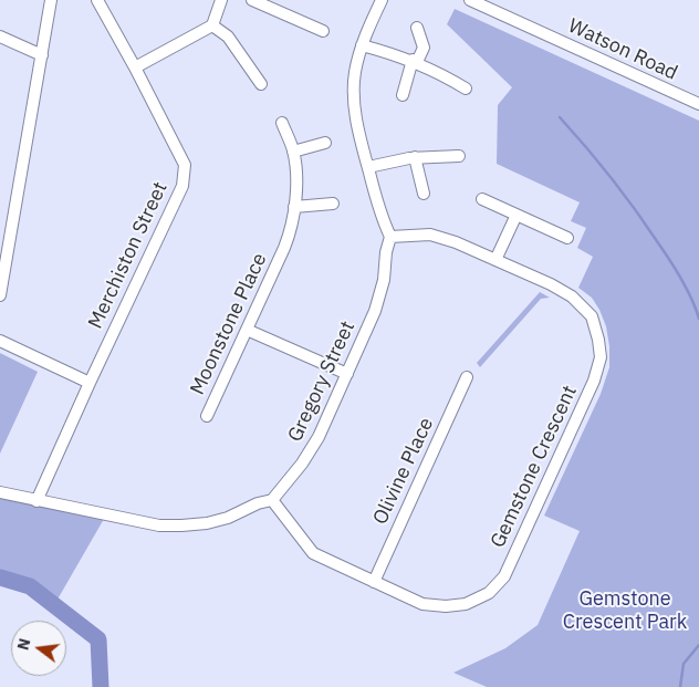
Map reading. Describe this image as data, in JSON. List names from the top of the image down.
{
  "streets": {
    "street": [
      "Watson Road",
      "Merchiston Street",
      "Moonstone Place",
      "Gregory Street",
      "Gemstone Crescent",
      "Olivine Place"
    ]
  },
  "crossings": [
    ["Gregory Street", "Gemstone Crescent"],
    ["Gemstone Crescent", "Olivine Place"]
  ],
  "parks": ["Gemstone Crescent Park"],
  "north": "left"
}
